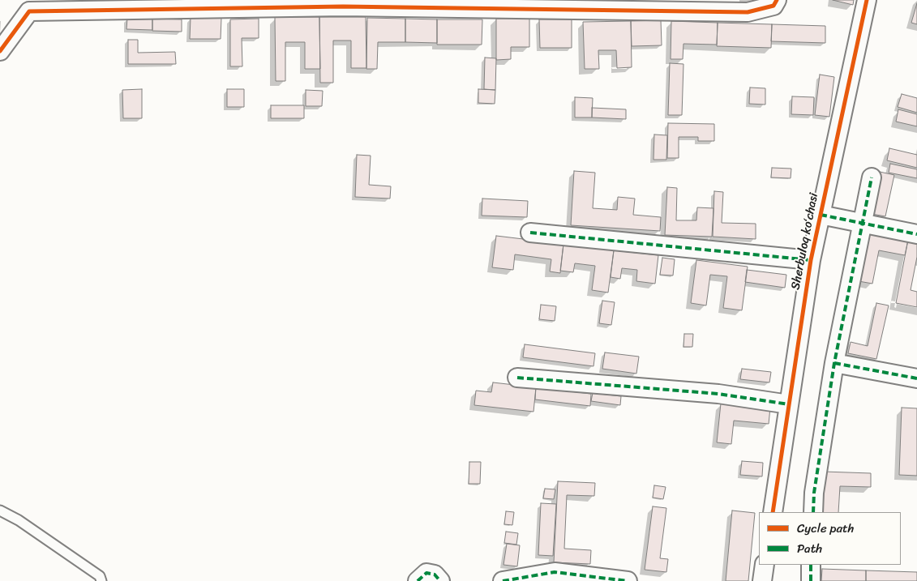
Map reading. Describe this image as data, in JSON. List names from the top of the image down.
{
  "streets": {
    "street": ["Sherbuloq koʻchasi"]
  },
  "legend": ["Cycle path", "Path"]
}
